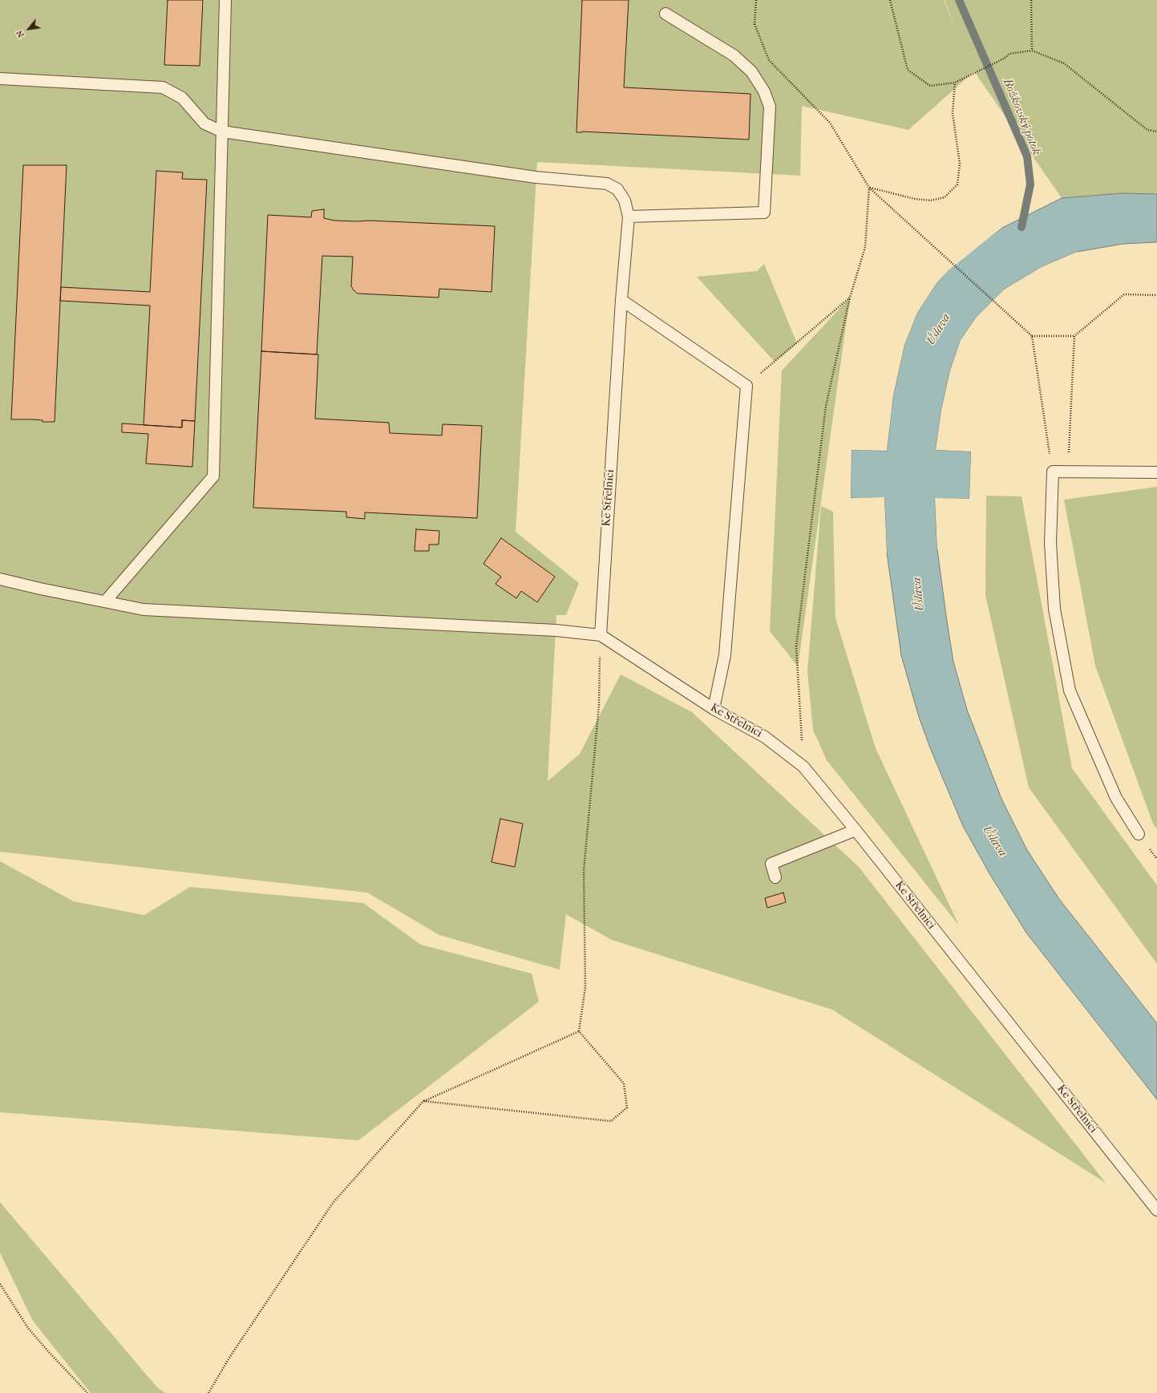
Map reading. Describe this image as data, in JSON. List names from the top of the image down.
{
  "streets": {
    "lane": ["Ke Střelnici"]
  },
  "water": ["Božkovský potok", "Úslava"],
  "north": "bottom left"
}
